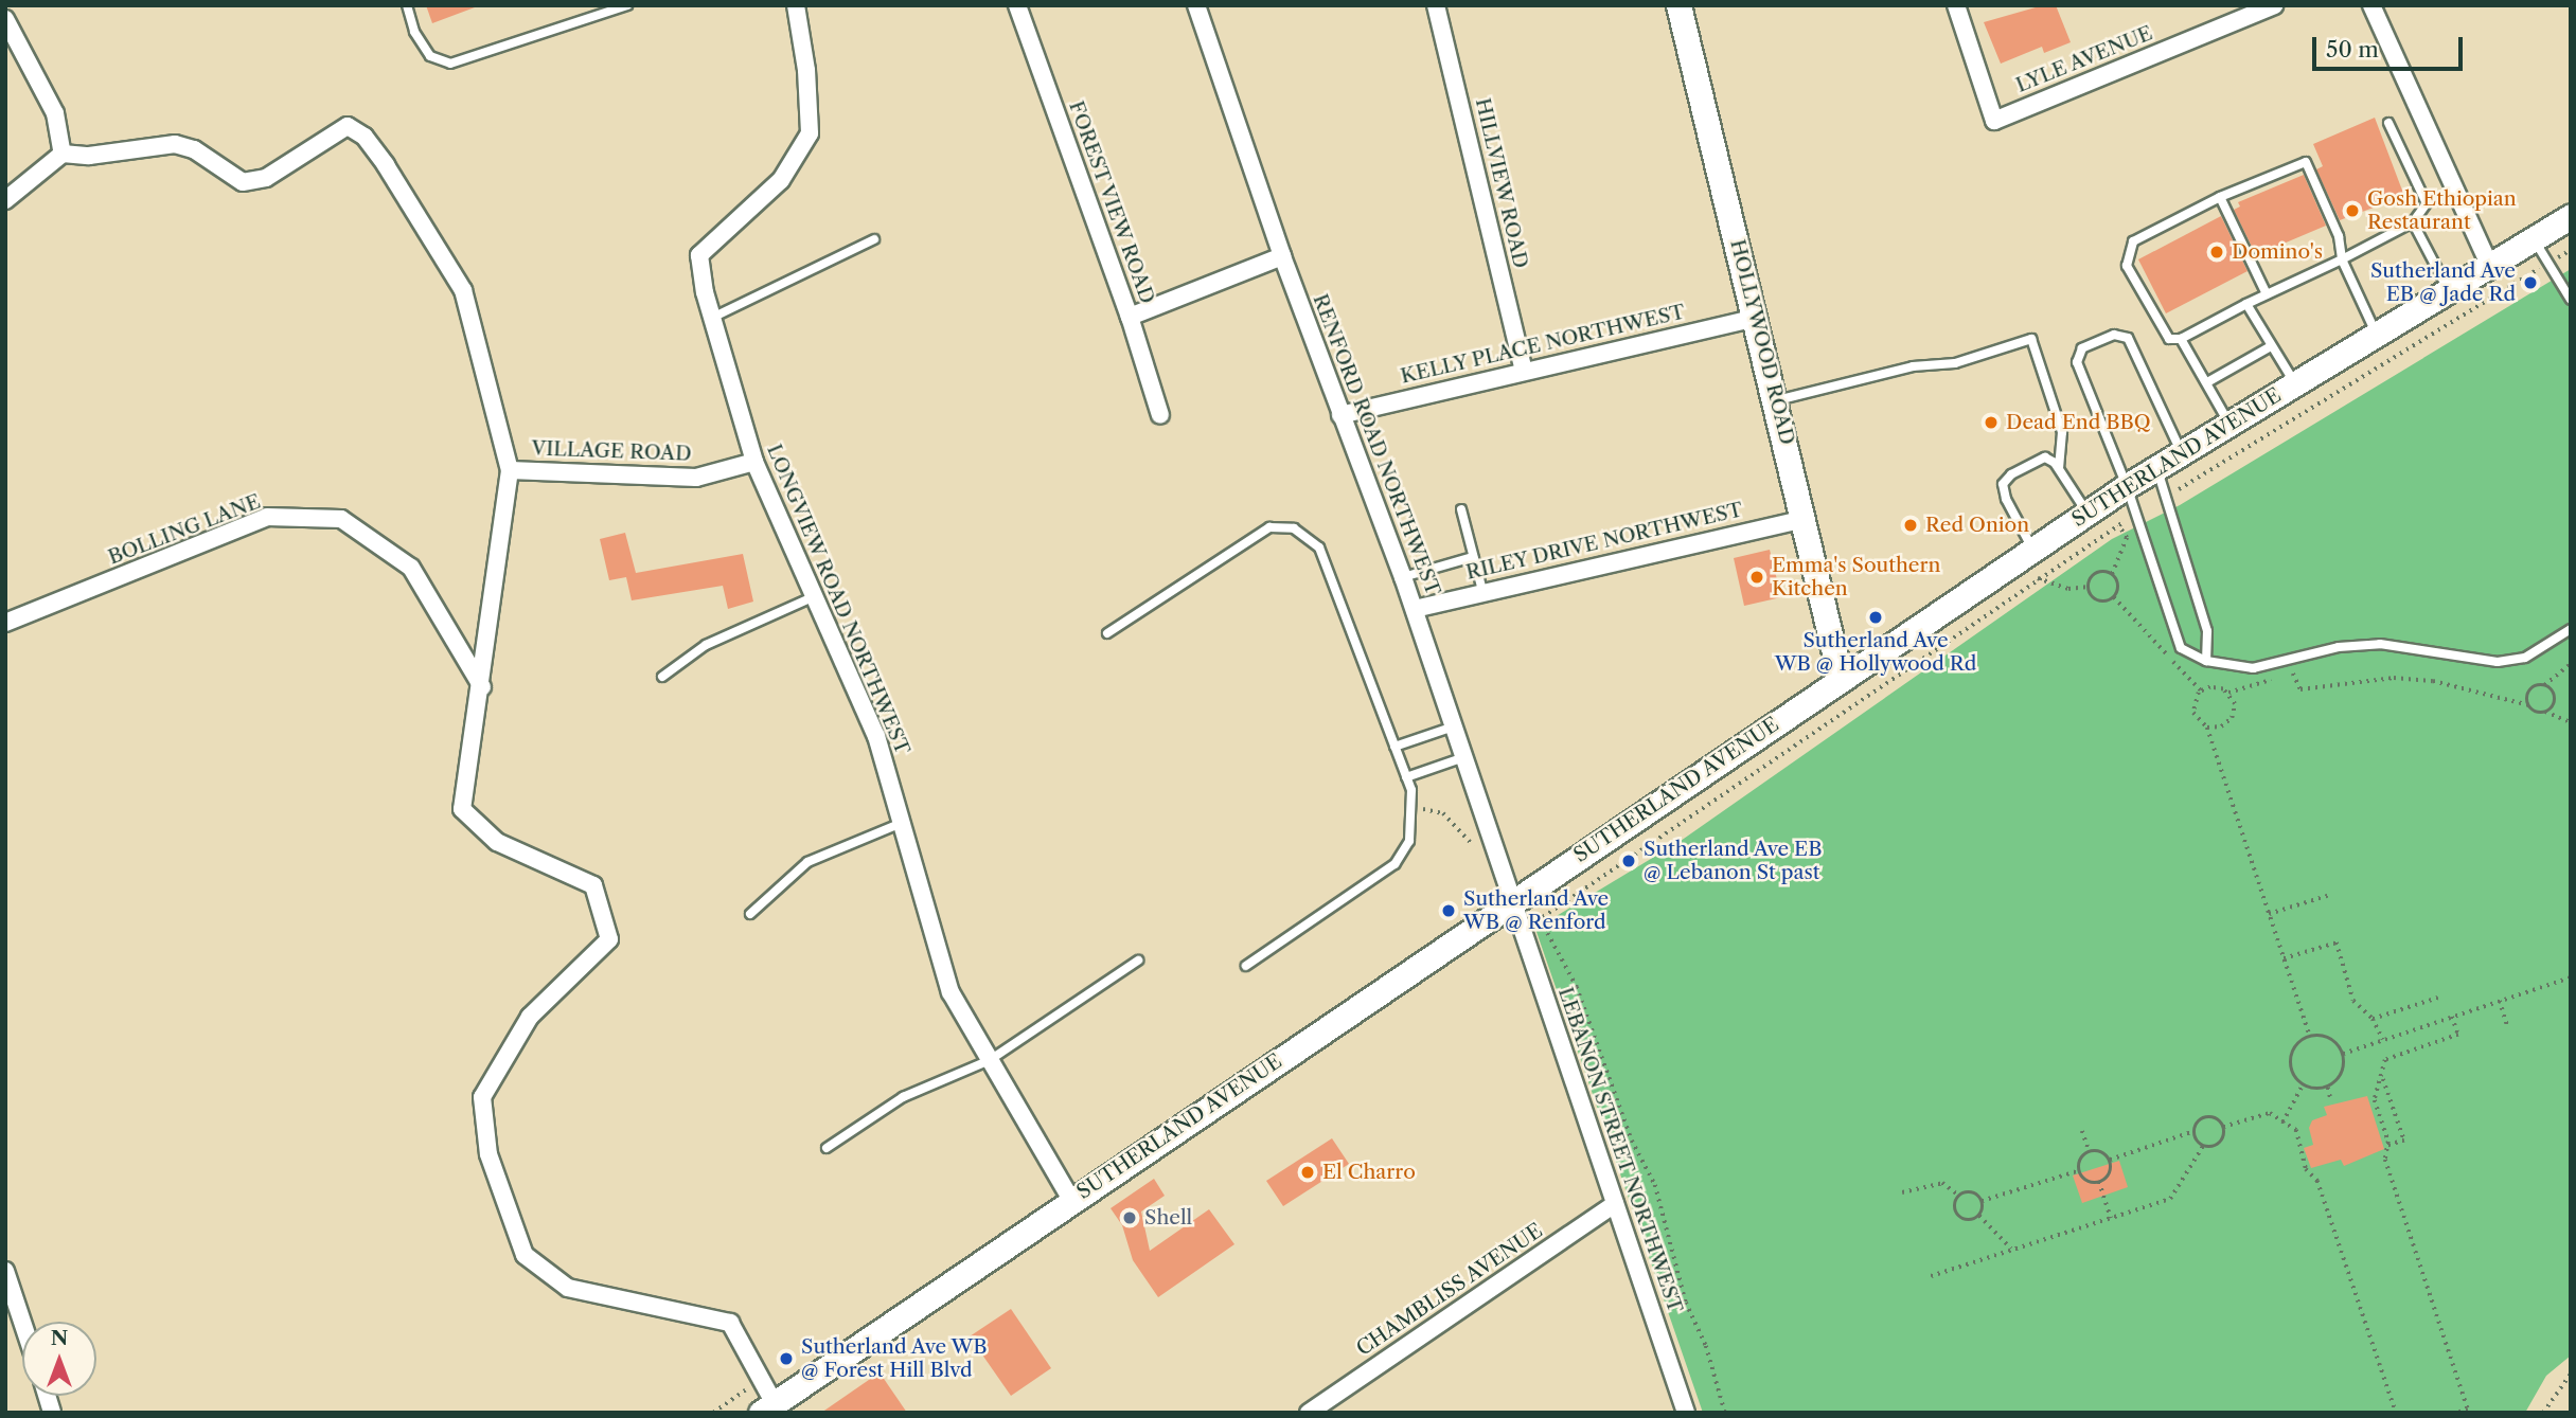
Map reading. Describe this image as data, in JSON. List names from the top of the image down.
{
  "streets": {
    "street": [
      "LYLE AVENUE",
      "HILLVIEW ROAD",
      "FOREST VIEW ROAD",
      "HOLLYWOOD ROAD",
      "KELLY PLACE NORTHWEST",
      "RENFORD ROAD NORTHWEST",
      "VILLAGE ROAD",
      "SUTHERLAND AVENUE",
      "BOLLING LANE",
      "RILEY DRIVE NORTHWEST",
      "LONGVIEW ROAD NORTHWEST",
      "LEBANON STREET NORTHWEST",
      "CHAMBLISS AVENUE"
    ]
  },
  "crossings": [
    ["HILLVIEW ROAD", "KELLY PLACE NORTHWEST"],
    ["HOLLYWOOD ROAD", "KELLY PLACE NORTHWEST"],
    ["HOLLYWOOD ROAD", "SUTHERLAND AVENUE"],
    ["HOLLYWOOD ROAD", "RILEY DRIVE NORTHWEST"],
    ["KELLY PLACE NORTHWEST", "RENFORD ROAD NORTHWEST"],
    ["RENFORD ROAD NORTHWEST", "SUTHERLAND AVENUE"],
    ["RENFORD ROAD NORTHWEST", "RILEY DRIVE NORTHWEST"],
    ["RENFORD ROAD NORTHWEST", "LEBANON STREET NORTHWEST"],
    ["VILLAGE ROAD", "LONGVIEW ROAD NORTHWEST"],
    ["SUTHERLAND AVENUE", "LONGVIEW ROAD NORTHWEST"],
    ["SUTHERLAND AVENUE", "LEBANON STREET NORTHWEST"],
    ["LEBANON STREET NORTHWEST", "CHAMBLISS AVENUE"]
  ],
  "places": [
    "Gosh Ethiopian Restaurant",
    "Domino's",
    "Sutherland Ave EB @ Jade Rd",
    "Dead End BBQ",
    "Red Onion",
    "Emma's Southern Kitchen",
    "Sutherland Ave WB @ Hollywood Rd",
    "Sutherland Ave EB @ Lebanon St past",
    "Sutherland Ave WB @ Renford",
    "El Charro",
    "Shell",
    "Sutherland Ave WB @ Forest Hill Blvd"
  ],
  "scale_bar": "50 m",
  "north": "top"
}
